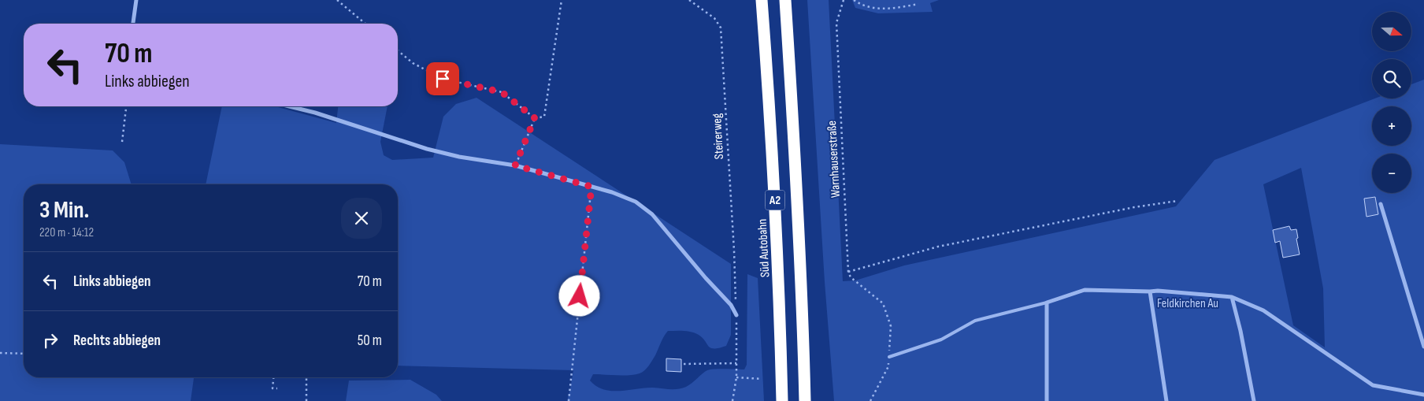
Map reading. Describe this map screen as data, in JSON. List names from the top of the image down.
{
  "streets": {
    "highway": ["A2", "Süd Autobahn"],
    "path": ["Steirerweg", "Warnhauserstraße"]
  },
  "parks": ["Feldkirchen Au"],
  "north": "right",
  "page": {
    "map_buttons": ["+", "−"],
    "turn": ["70 m", "Links abbiegen"],
    "heading": ["3 Min.", "220 m · 14:12"],
    "list": [
      {
        "name": "Links abbiegen",
        "value": "70 m"
      },
      {
        "name": "Rechts abbiegen",
        "value": "50 m"
      }
    ]
  }
}
